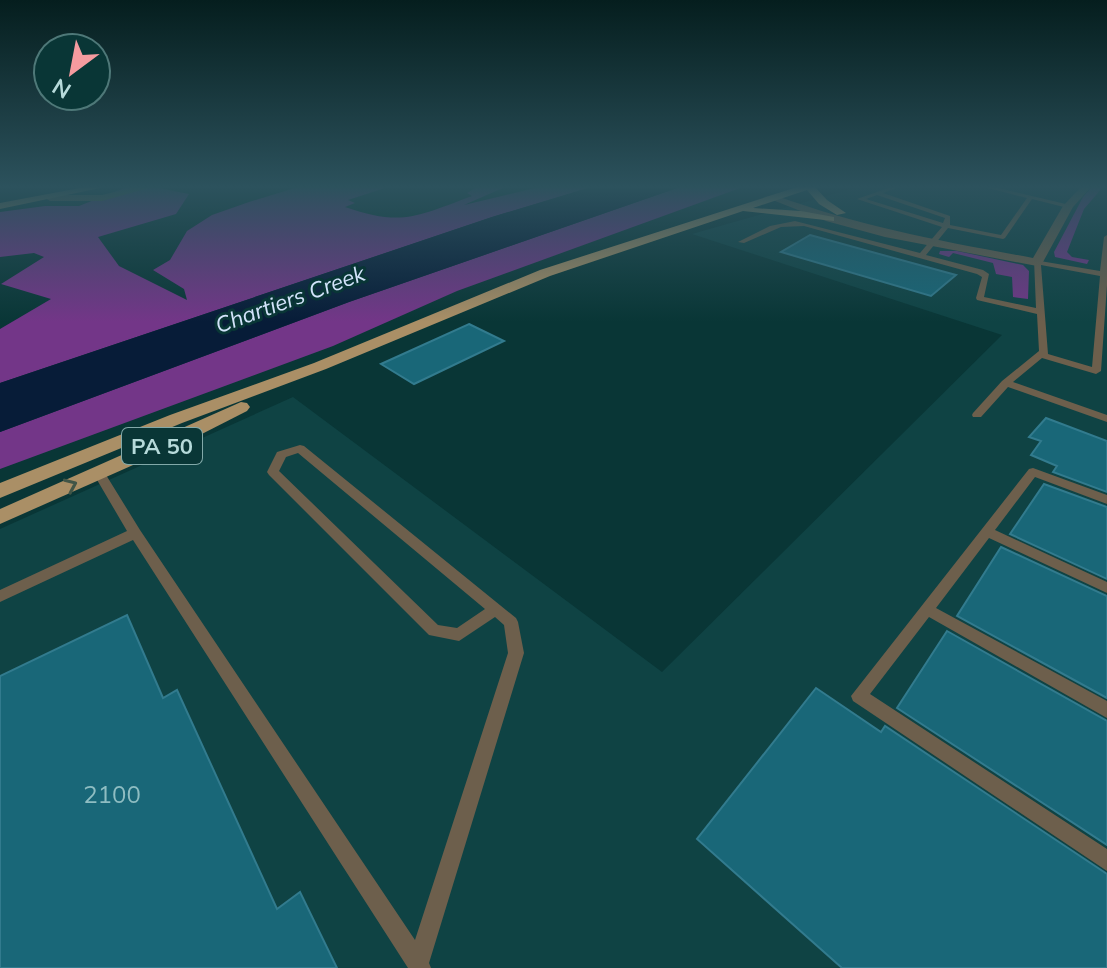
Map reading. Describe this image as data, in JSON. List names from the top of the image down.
{
  "streets": {
    "main road": ["PA 50"]
  },
  "water": ["Chartiers Creek"],
  "house_numbers": ["2100"],
  "north": "bottom left"
}
